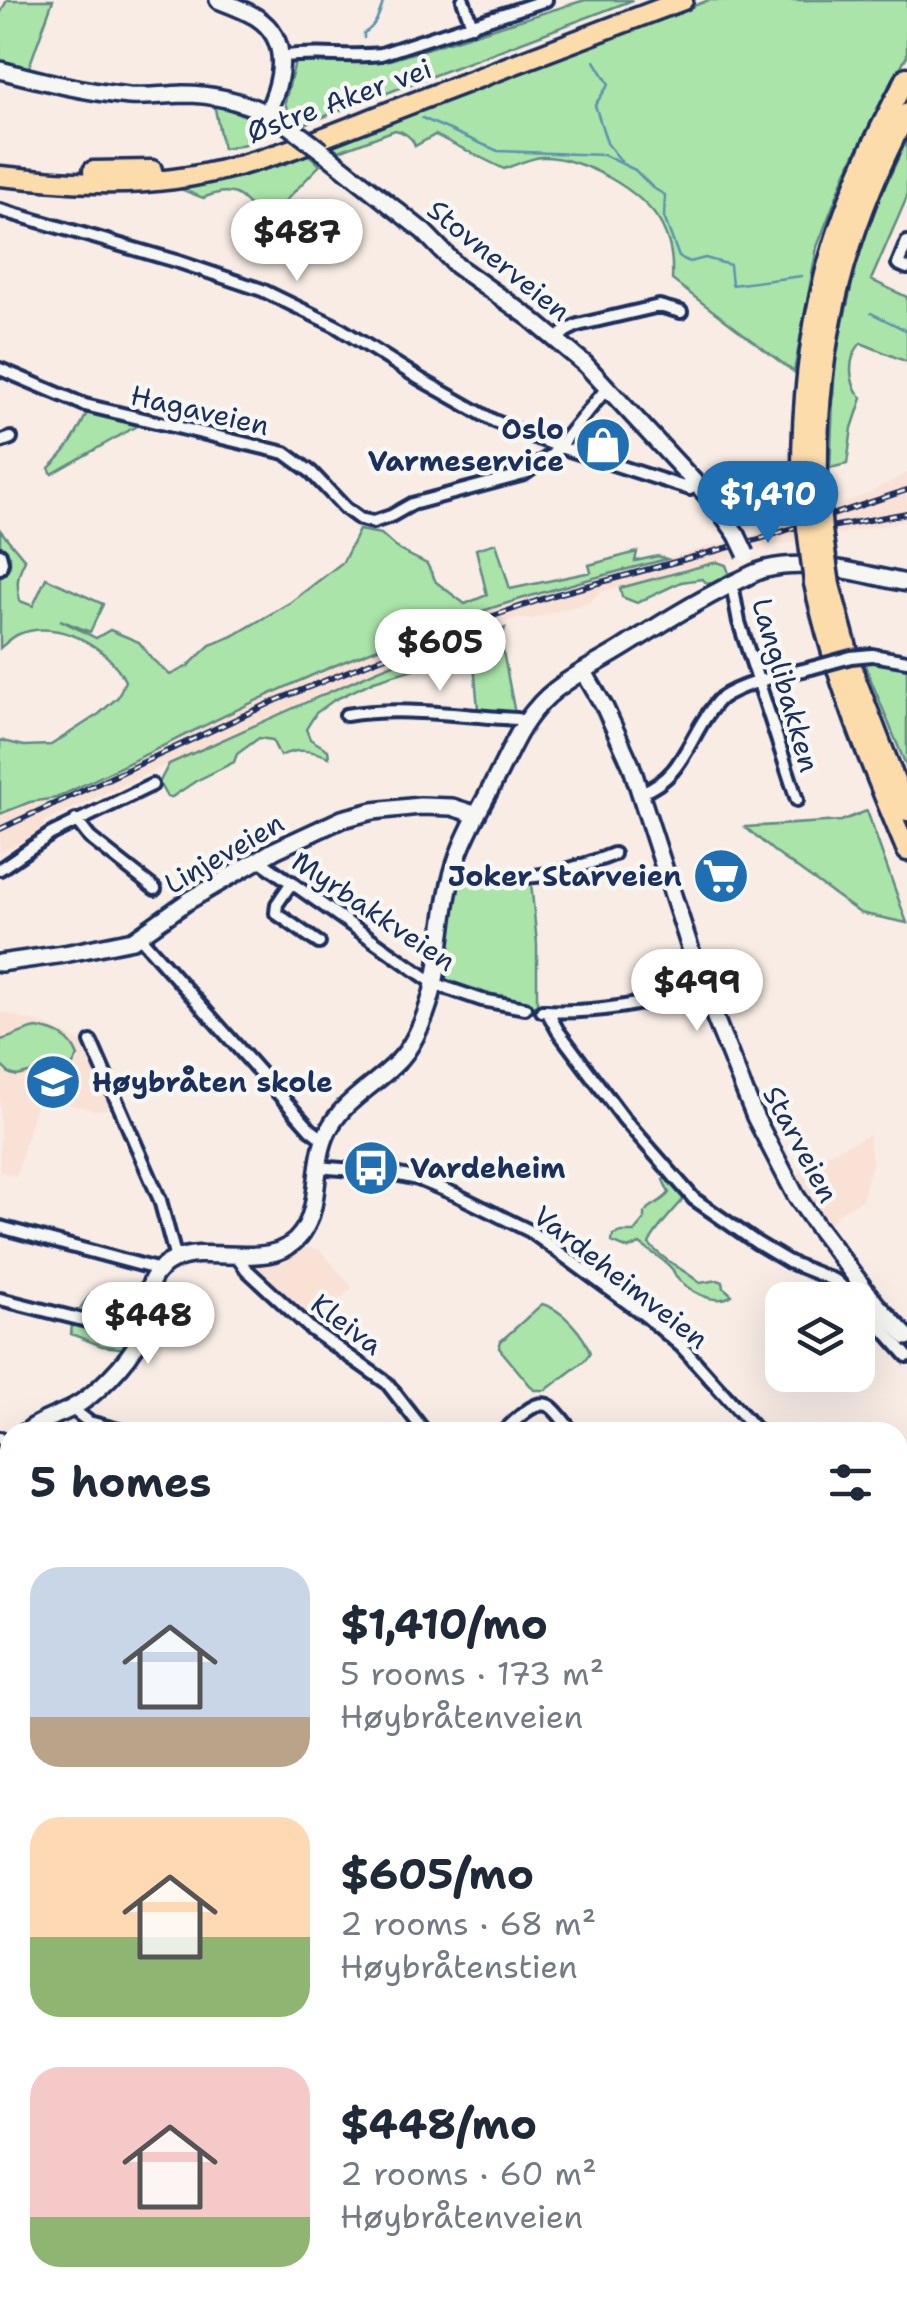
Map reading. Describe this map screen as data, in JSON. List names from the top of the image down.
{
  "streets": {
    "highway": ["Østre Aker vei"],
    "street": [
      "Stovnerveien",
      "Hagaveien",
      "Langlibakken",
      "Linjeveien",
      "Myrbakkveien",
      "Starveien",
      "Vardeheimveien",
      "Kleiva"
    ]
  },
  "crossings": [
    ["Linjeveien", "Myrbakkveien"]
  ],
  "places": {
    "shop": ["Oslo Varmeservice"],
    "supermarket": ["Joker Starveien"],
    "school or university": ["Høybråten skole"],
    "bus stop": ["Vardeheim"]
  },
  "page": {
    "price": [
      "$487",
      "$1,410",
      "$605",
      "$499",
      "$448"
    ],
    "heading": "5 homes",
    "list": [
      {
        "name": "$1,410/mo",
        "note": "5 rooms · 173 m² · Høybråtenveien"
      },
      {
        "name": "$605/mo",
        "note": "2 rooms · 68 m² · Høybråtenstien"
      },
      {
        "name": "$448/mo",
        "note": "2 rooms · 60 m² · Høybråtenveien"
      }
    ]
  }
}
